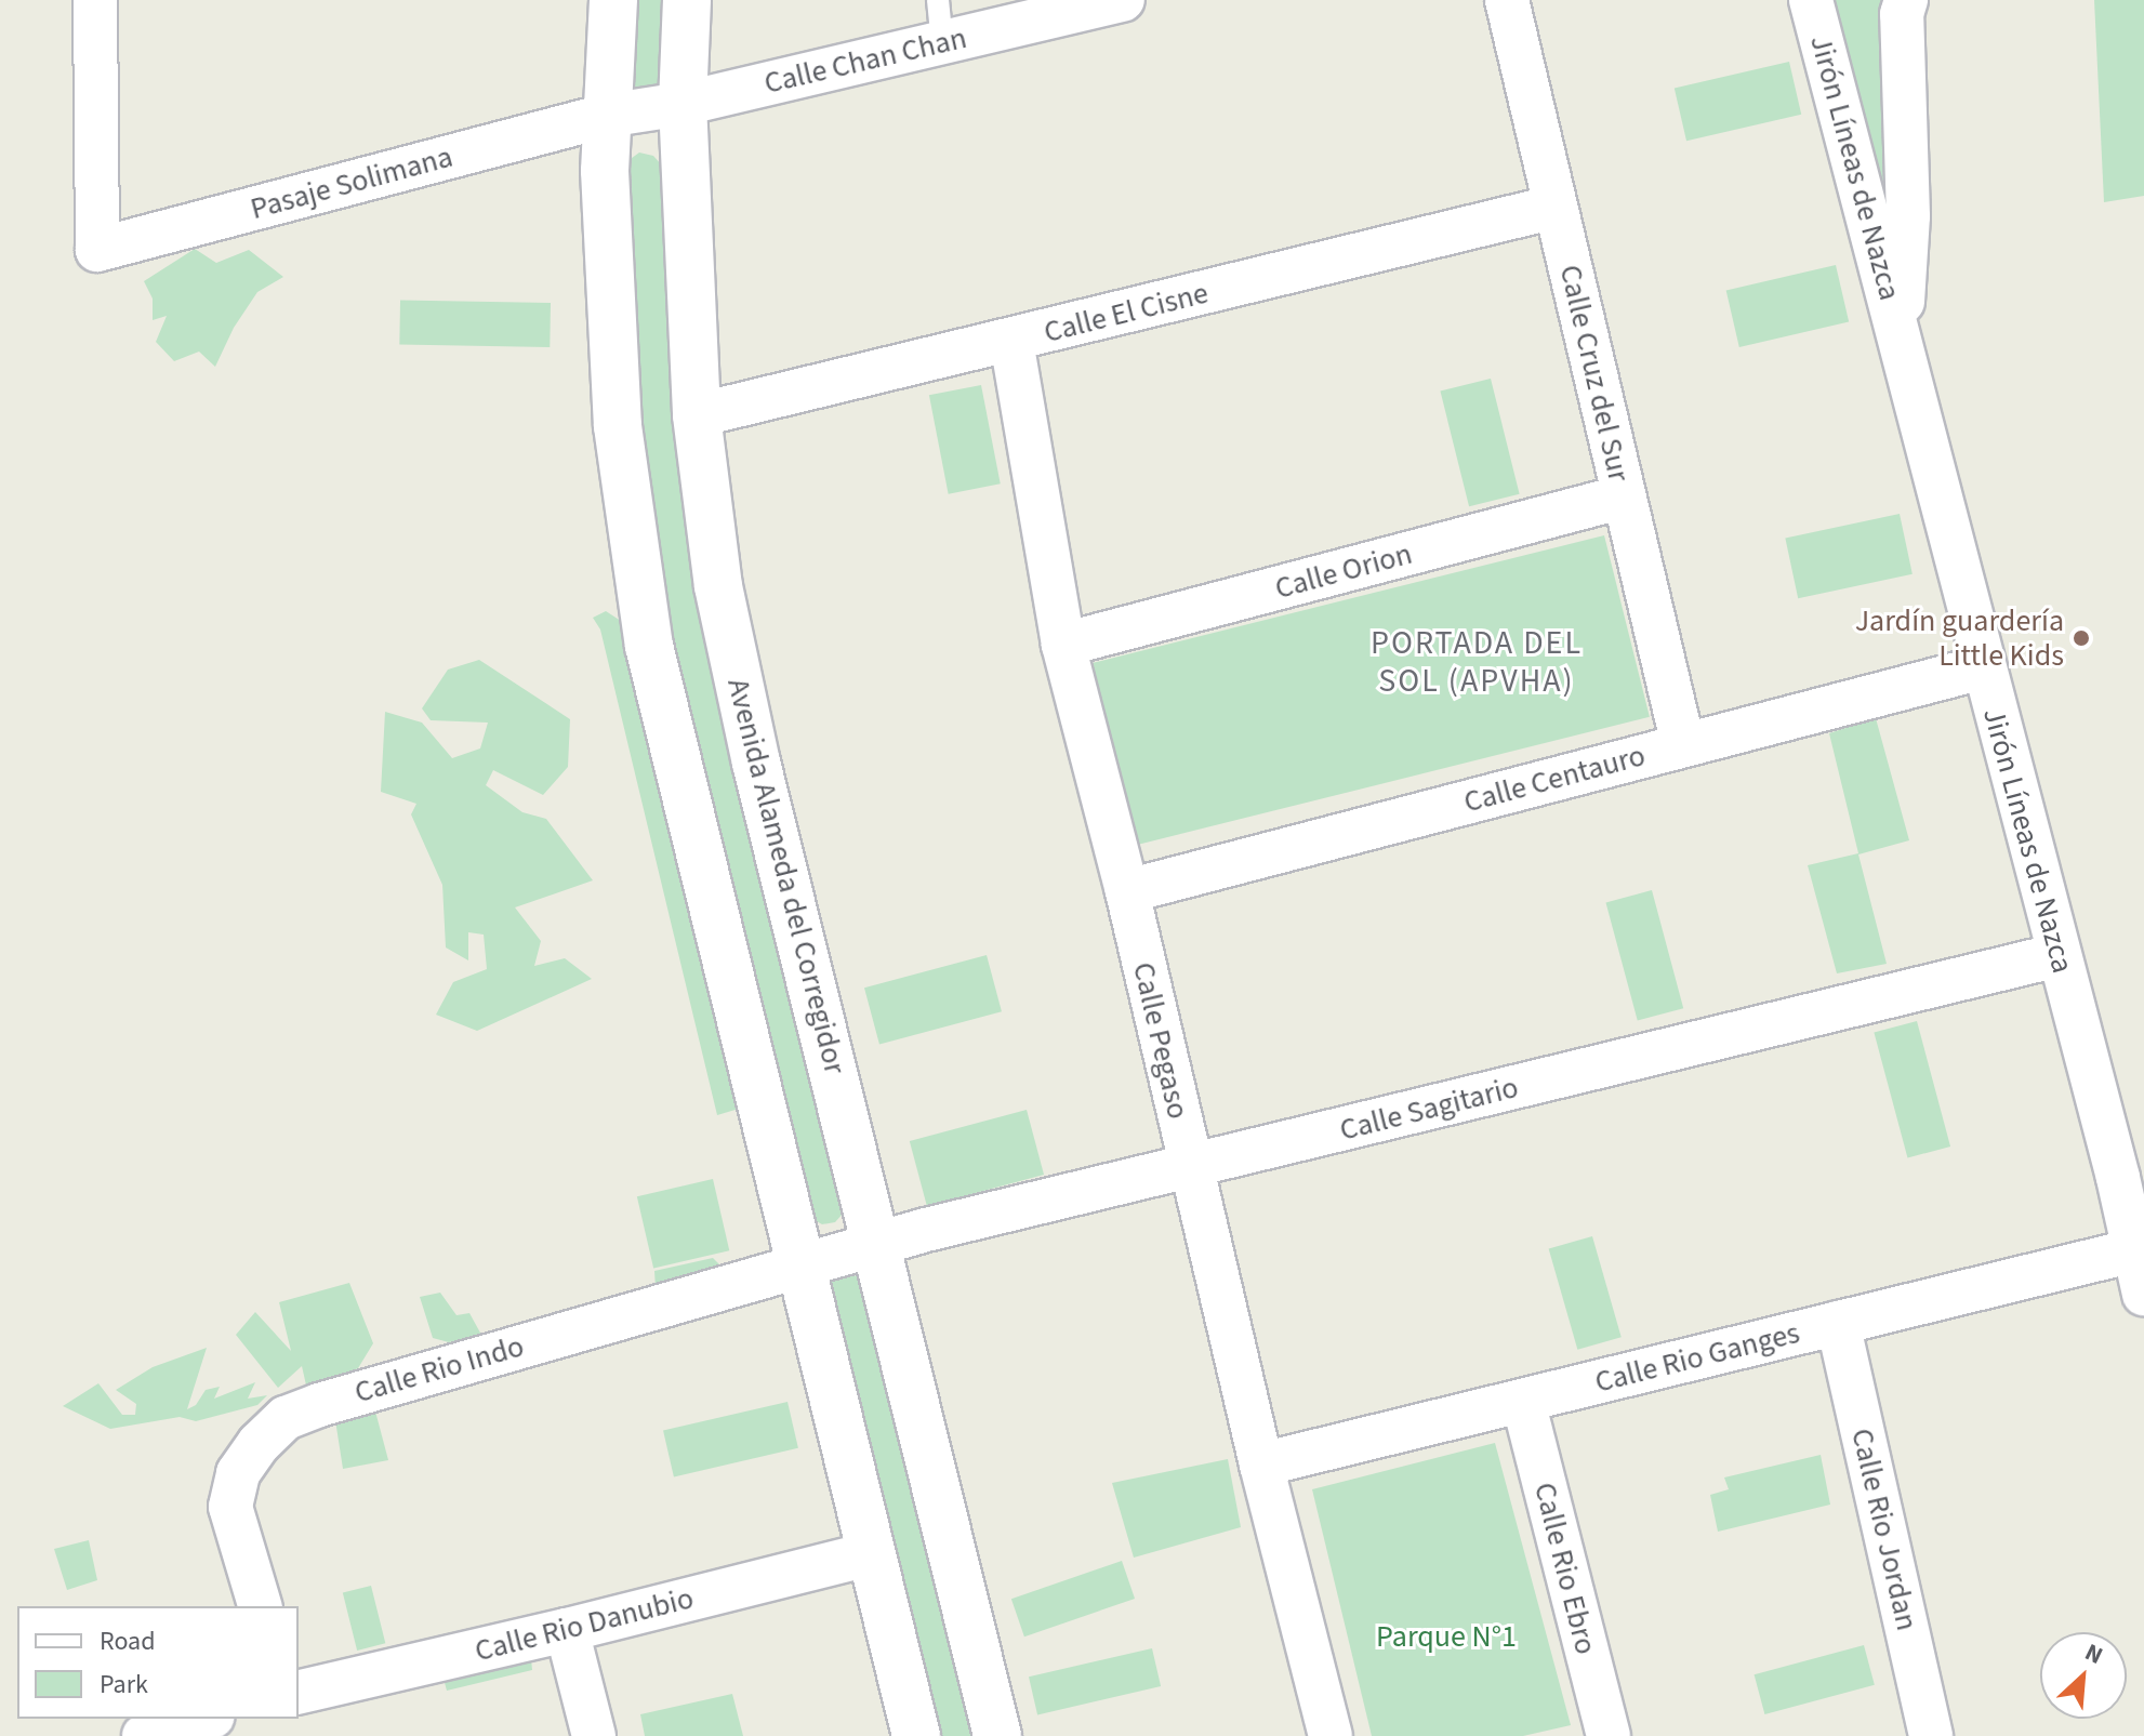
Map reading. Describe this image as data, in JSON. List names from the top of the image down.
{
  "streets": {
    "main road": ["Avenida Alameda del Corregidor"],
    "street": [
      "Calle Chan Chan",
      "Jirón Líneas de Nazca",
      "Pasaje Solimana",
      "Calle El Cisne",
      "Calle Cruz del Sur",
      "Calle Orion",
      "Calle Centauro",
      "Calle Pegaso",
      "Calle Sagitario",
      "Calle Rio Ganges",
      "Calle Rio Indo",
      "Calle Rio Jordan",
      "Calle Rio Ebro",
      "Calle Rio Danubio"
    ]
  },
  "crossings": [
    ["Calle Chan Chan", "Pasaje Solimana"],
    ["Calle Chan Chan", "Avenida Alameda del Corregidor"],
    ["Jirón Líneas de Nazca", "Calle Centauro"],
    ["Jirón Líneas de Nazca", "Calle Sagitario"],
    ["Jirón Líneas de Nazca", "Calle Rio Ganges"],
    ["Calle El Cisne", "Calle Cruz del Sur"],
    ["Calle El Cisne", "Avenida Alameda del Corregidor"],
    ["Calle El Cisne", "Calle Pegaso"],
    ["Calle Cruz del Sur", "Calle Orion"],
    ["Calle Cruz del Sur", "Calle Centauro"],
    ["Calle Orion", "Calle Pegaso"],
    ["Calle Centauro", "Calle Pegaso"],
    ["Avenida Alameda del Corregidor", "Calle Sagitario"],
    ["Calle Pegaso", "Calle Sagitario"],
    ["Calle Pegaso", "Calle Rio Ganges"],
    ["Calle Sagitario", "Calle Rio Indo"],
    ["Calle Rio Ganges", "Calle Rio Jordan"],
    ["Calle Rio Ganges", "Calle Rio Ebro"]
  ],
  "districts": ["PORTADA DEL SOL (APVHA)"],
  "parks": ["Parque N°1"],
  "places": ["Jardín guardería Little Kids"],
  "legend": ["Road", "Park"],
  "north": "top right"
}
